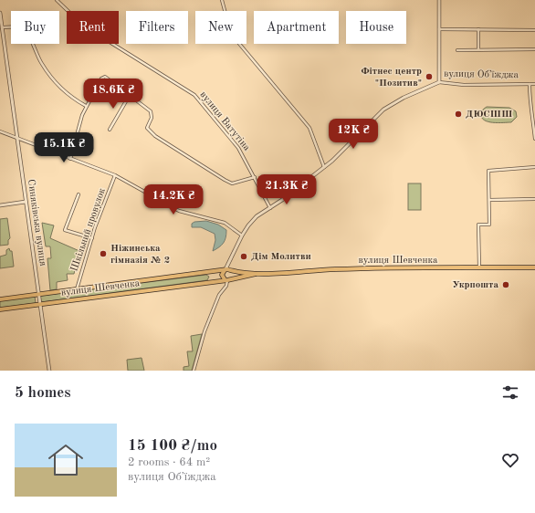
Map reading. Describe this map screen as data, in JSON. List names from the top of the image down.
{
  "streets": {
    "main road": ["вулиця Шевченка"],
    "street": [
      "вулиця Обʼїжджа",
      "вулиця Ватутіна",
      "Синяківська вулиця",
      "Шкільний провулок"
    ]
  },
  "crossings": [
    ["вулиця Обʼїжджа", "вулиця Ватутіна"],
    ["вулиця Обʼїжджа", "вулиця Шевченка"],
    ["Синяківська вулиця", "вулиця Шевченка"],
    ["Шкільний провулок", "вулиця Шевченка"]
  ],
  "places": [
    "Фітнес центр \"Позитив\"",
    "ДЮСШШ",
    "Ніжинська гімназія № 2",
    "Дім Молитви",
    "Укрпошта"
  ],
  "page": {
    "chip": [
      "Buy",
      "Rent",
      "Filters",
      "New",
      "Apartment",
      "House"
    ],
    "price": [
      "18.6K ₴",
      "12K ₴",
      "15.1K ₴",
      "21.3K ₴",
      "14.2K ₴"
    ],
    "heading": "5 homes",
    "list": [
      {
        "name": "15 100 ₴/mo",
        "note": "2 rooms · 64 m² · вулиця Обʼїжджа"
      }
    ]
  }
}
